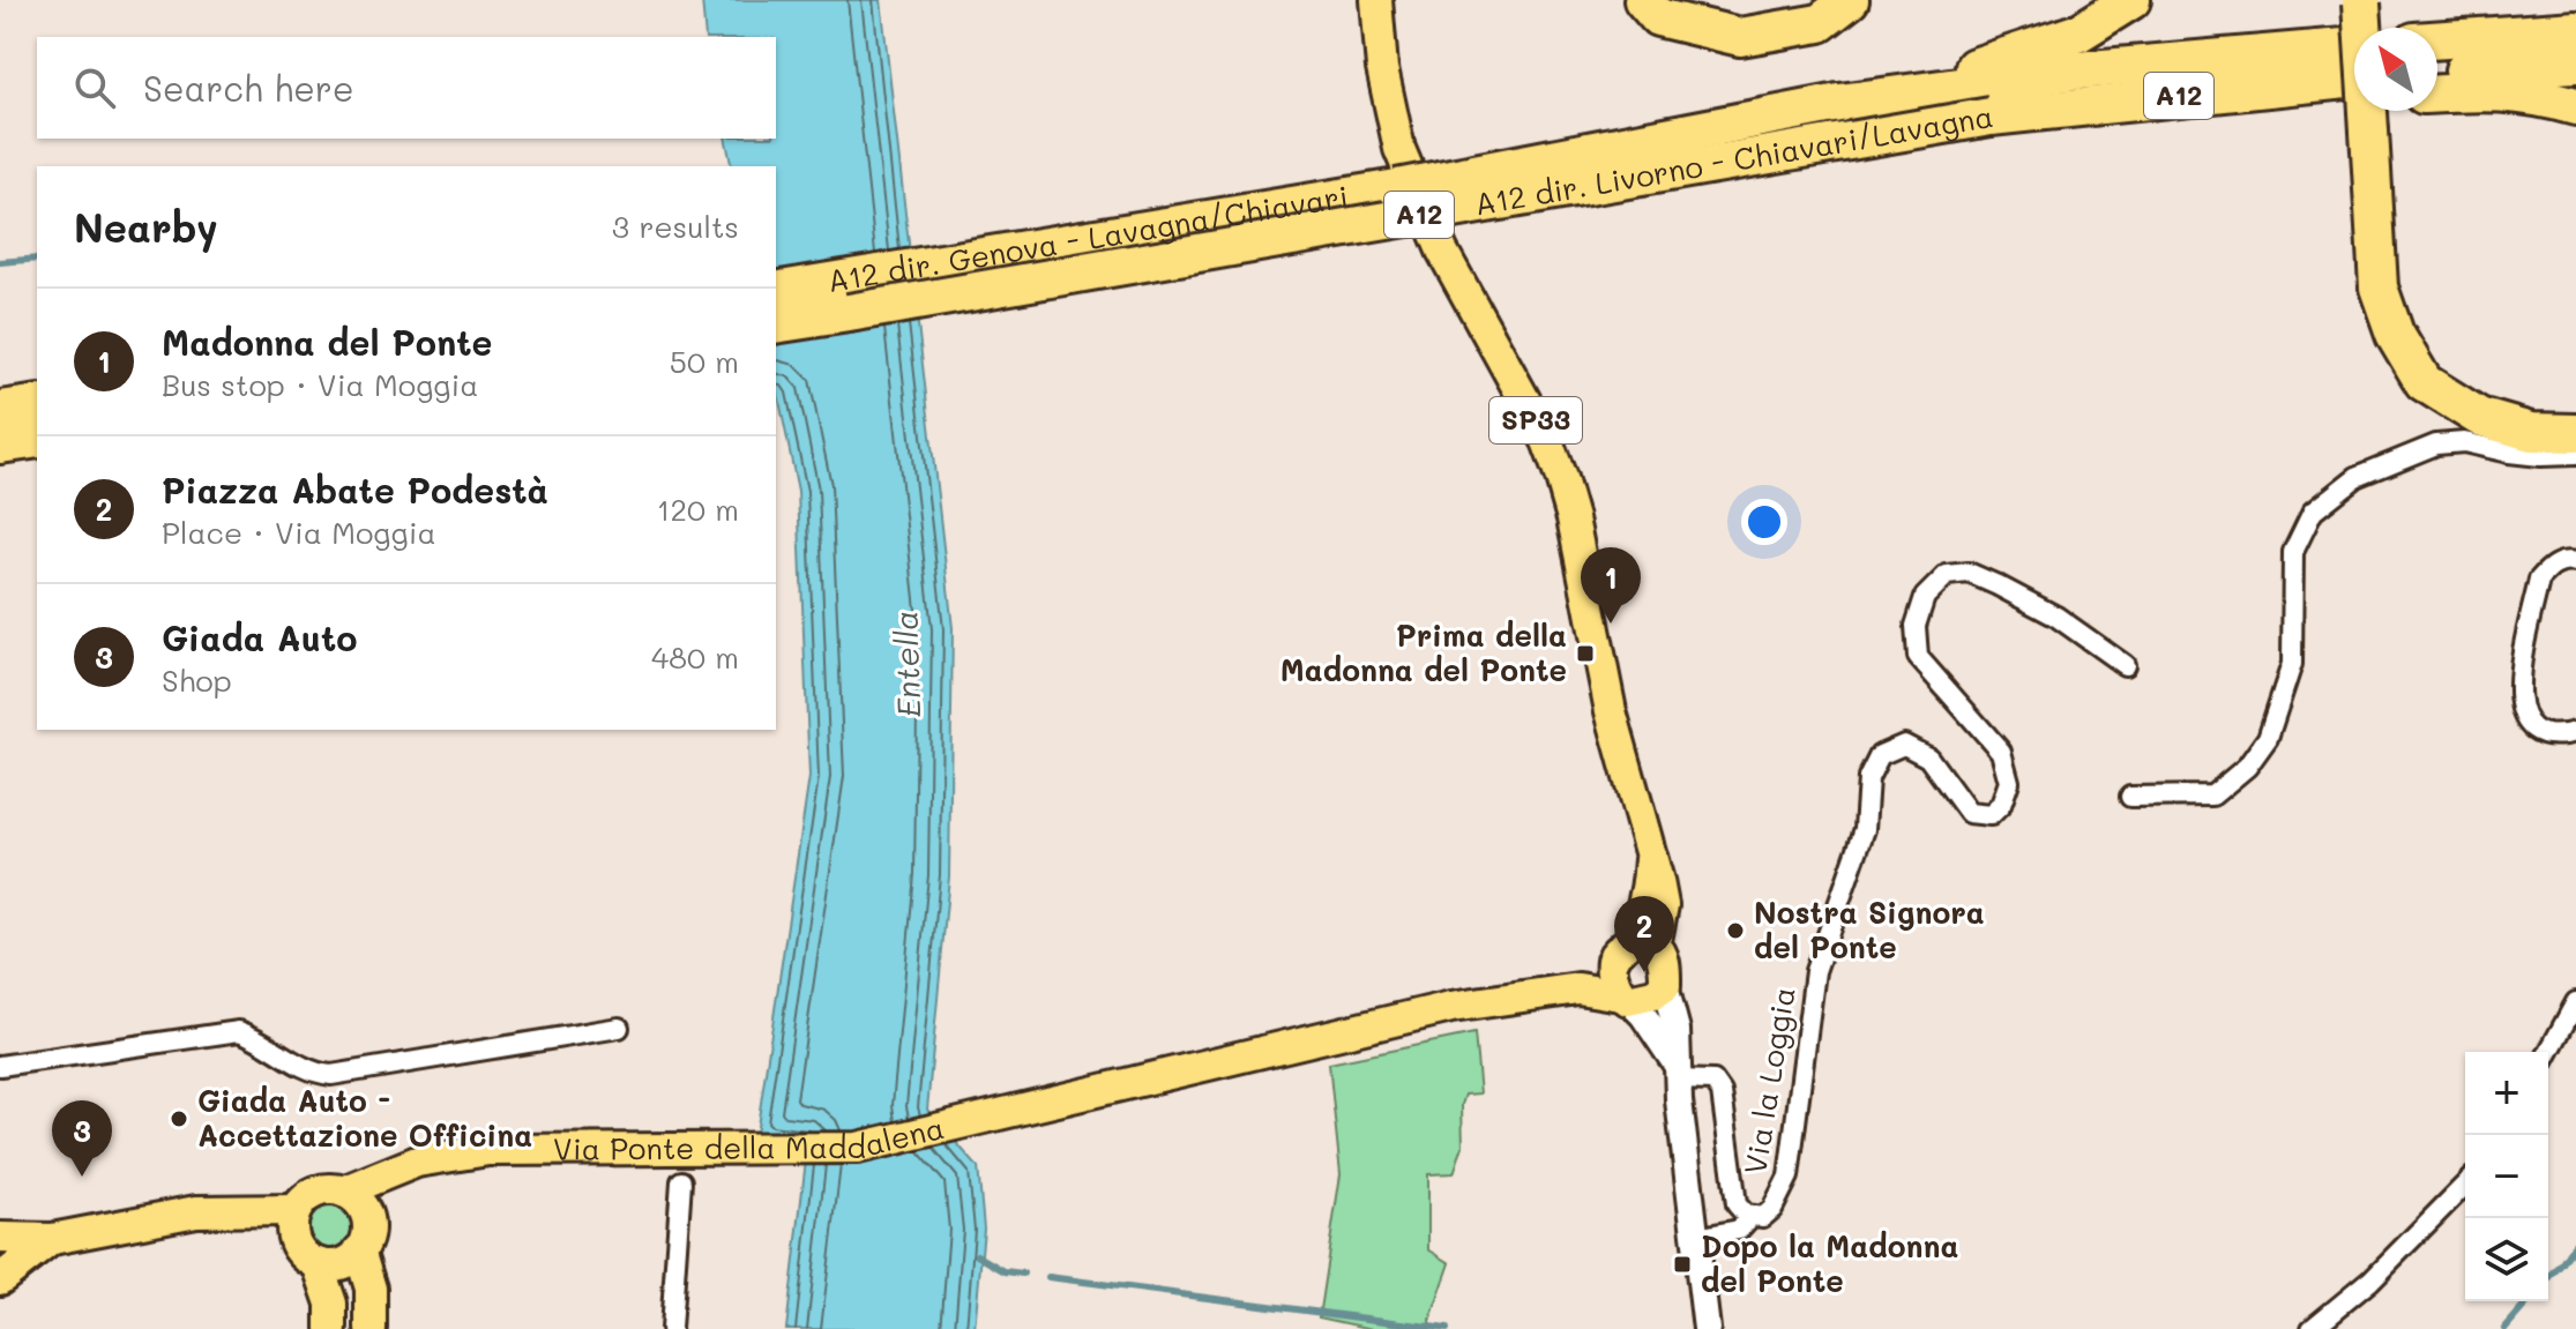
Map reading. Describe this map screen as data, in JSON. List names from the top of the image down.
{
  "streets": {
    "highway": ["A12", "A12 dir. Livorno - Chiavari/Lavagna", "A12 dir. Genova - Lavagna/Chiavari"],
    "main road": ["SP33", "Via Ponte della Maddalena"],
    "street": ["Via la Loggia"]
  },
  "crossings": [
    ["A12", "A12 dir. Genova - Lavagna/Chiavari"],
    ["SP33", "Via la Loggia"]
  ],
  "water": ["Entella"],
  "places": {
    "transit": ["Prima della Madonna del Ponte", "Dopo la Madonna del Ponte"],
    "other": ["Nostra Signora del Ponte", "Giada Auto - Accettazione Officina"]
  },
  "north": "top left",
  "page": {
    "search": "Search here",
    "heading": ["Nearby", "3 results"],
    "list": [
      {
        "mark": "1",
        "name": "Madonna del Ponte",
        "note": "Bus stop · Via Moggia",
        "value": "50 m"
      },
      {
        "mark": "2",
        "name": "Piazza Abate Podestà",
        "note": "Place · Via Moggia",
        "value": "120 m"
      },
      {
        "mark": "3",
        "name": "Giada Auto",
        "note": "Shop",
        "value": "480 m"
      }
    ],
    "pins": ["1", "2", "3"],
    "map_buttons": ["+", "−"]
  }
}
